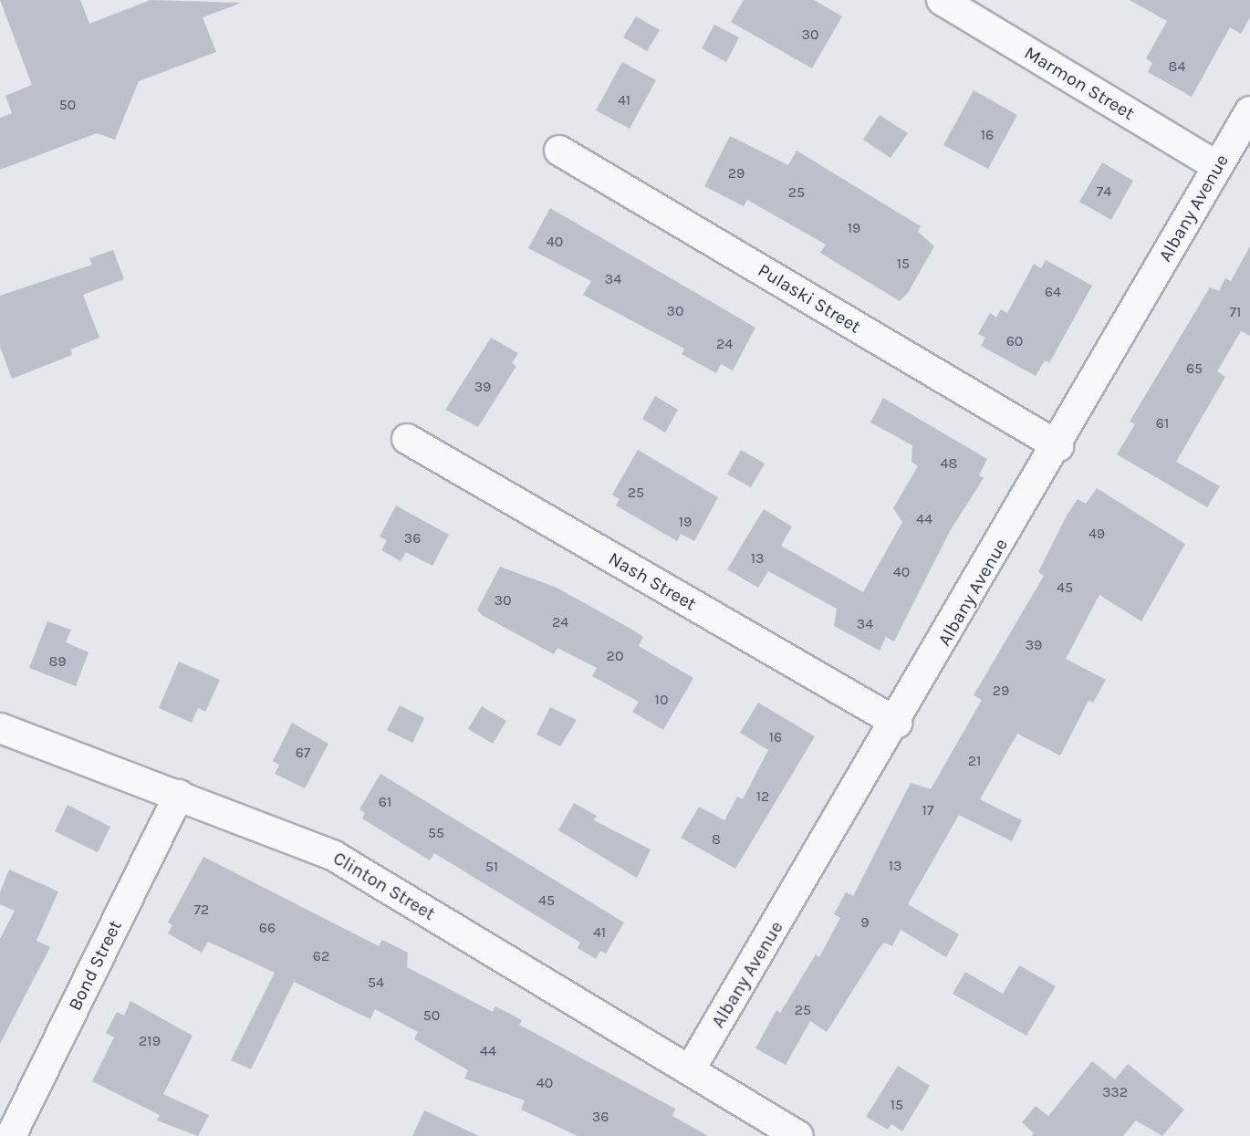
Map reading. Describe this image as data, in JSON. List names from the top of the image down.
{
  "streets": {
    "street": [
      "Marmon Street",
      "Albany Avenue",
      "Pulaski Street",
      "Nash Street",
      "Clinton Street",
      "Bond Street"
    ]
  },
  "crossings": [
    ["Marmon Street", "Albany Avenue"],
    ["Albany Avenue", "Pulaski Street"],
    ["Albany Avenue", "Nash Street"],
    ["Albany Avenue", "Clinton Street"],
    ["Clinton Street", "Bond Street"]
  ],
  "house_numbers": [
    "30",
    "84",
    "41",
    "50",
    "16",
    "29",
    "74",
    "25",
    "19",
    "40",
    "15",
    "34",
    "64",
    "30",
    "71",
    "60",
    "24",
    "65",
    "39",
    "61",
    "48",
    "25",
    "44",
    "19",
    "49",
    "36",
    "13",
    "40",
    "45",
    "30",
    "24",
    "34",
    "39",
    "20",
    "89",
    "29",
    "10",
    "16",
    "67",
    "21",
    "12",
    "61",
    "17",
    "55",
    "8",
    "13",
    "51",
    "45",
    "72",
    "9",
    "66",
    "41",
    "62",
    "54",
    "25",
    "50",
    "219",
    "44",
    "40",
    "332",
    "15",
    "36"
  ]
}
